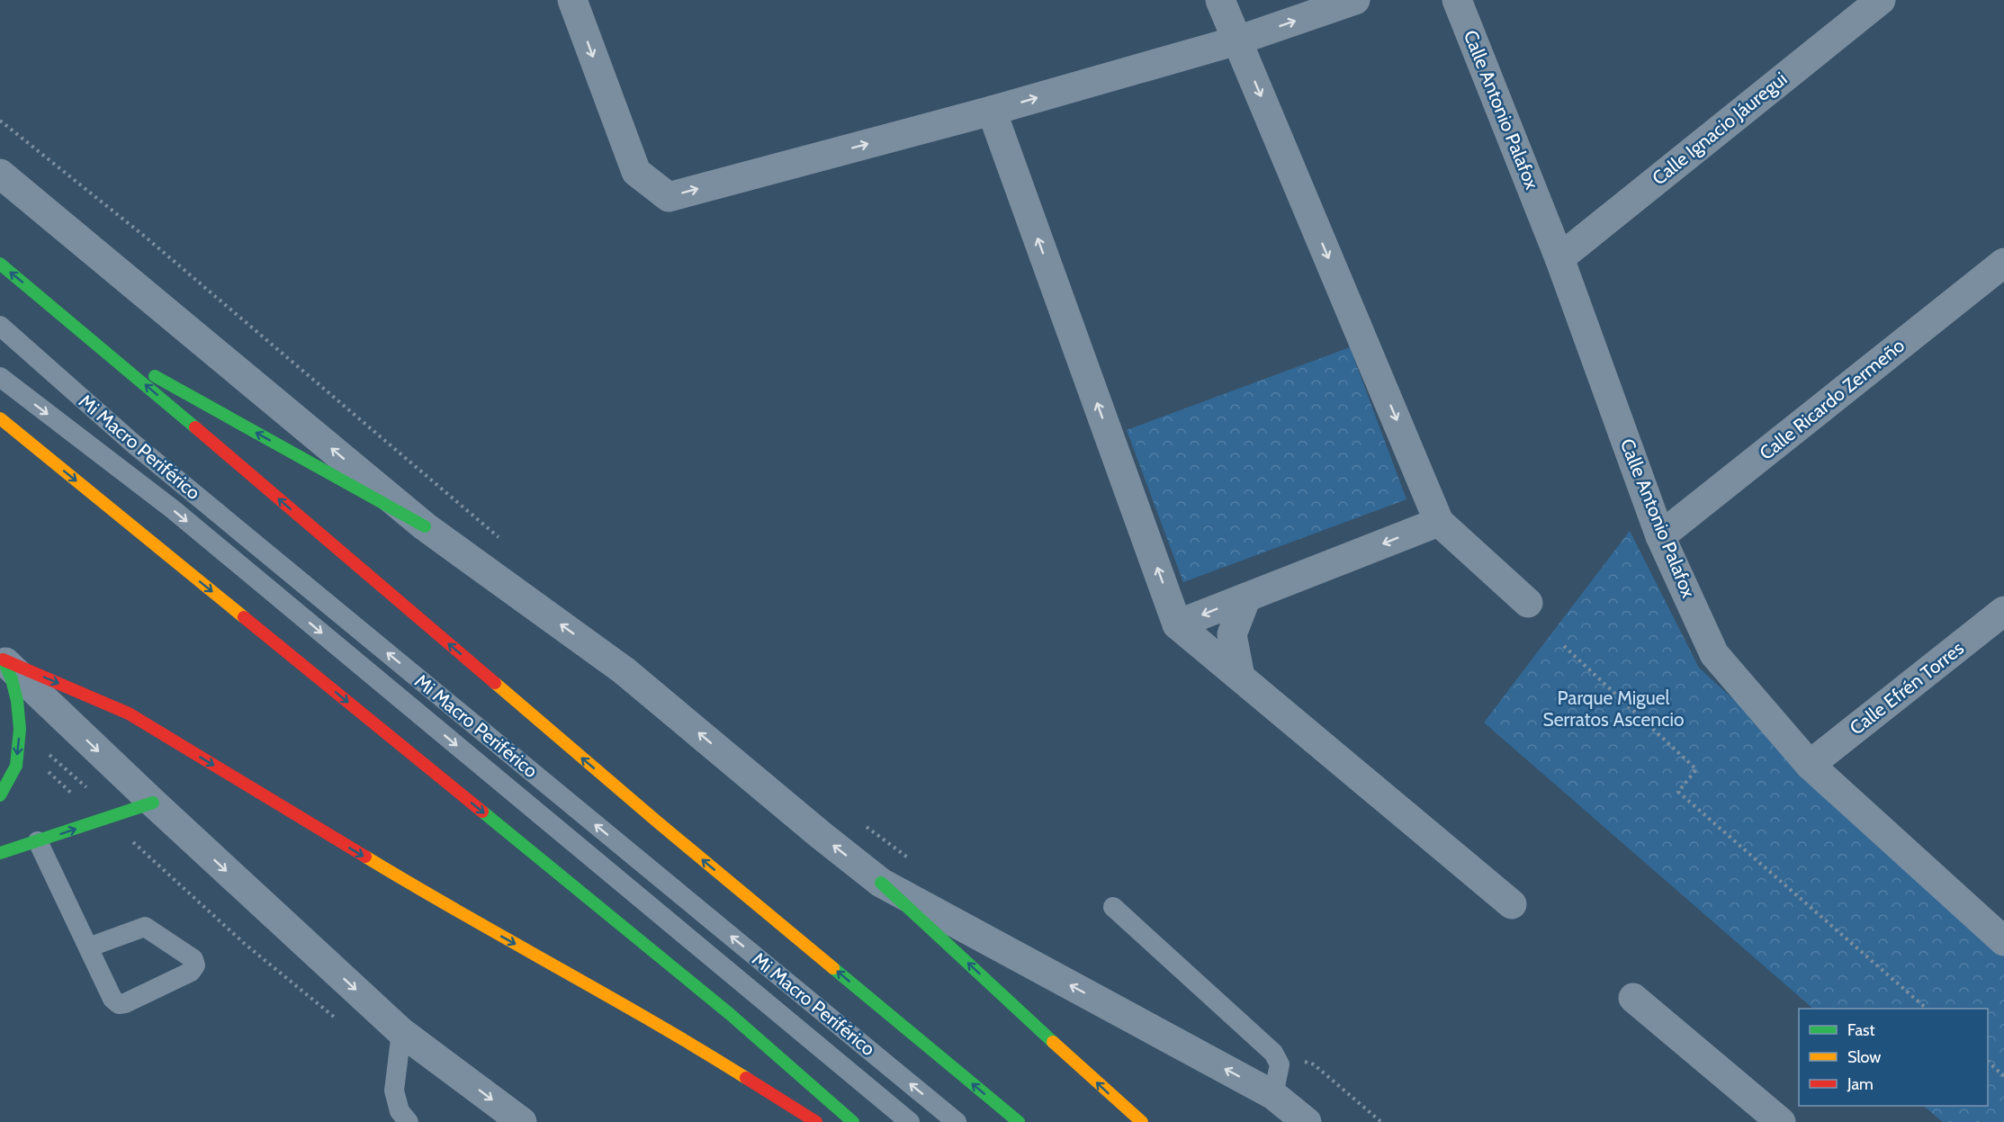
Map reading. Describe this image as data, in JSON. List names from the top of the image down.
{
  "streets": {
    "street": [
      "Calle Antonio Palafox",
      "Calle Ignacio Jáuregui",
      "Calle Ricardo Zermeño",
      "Calle Efrén Torres"
    ],
    "lane": ["Mi Macro Periférico"]
  },
  "crossings": [
    ["Calle Antonio Palafox", "Calle Ignacio Jáuregui"],
    ["Calle Antonio Palafox", "Calle Ricardo Zermeño"],
    ["Calle Antonio Palafox", "Calle Efrén Torres"]
  ],
  "parks": ["Parque Miguel Serratos Ascencio"],
  "legend": ["Fast", "Slow", "Jam"]
}
